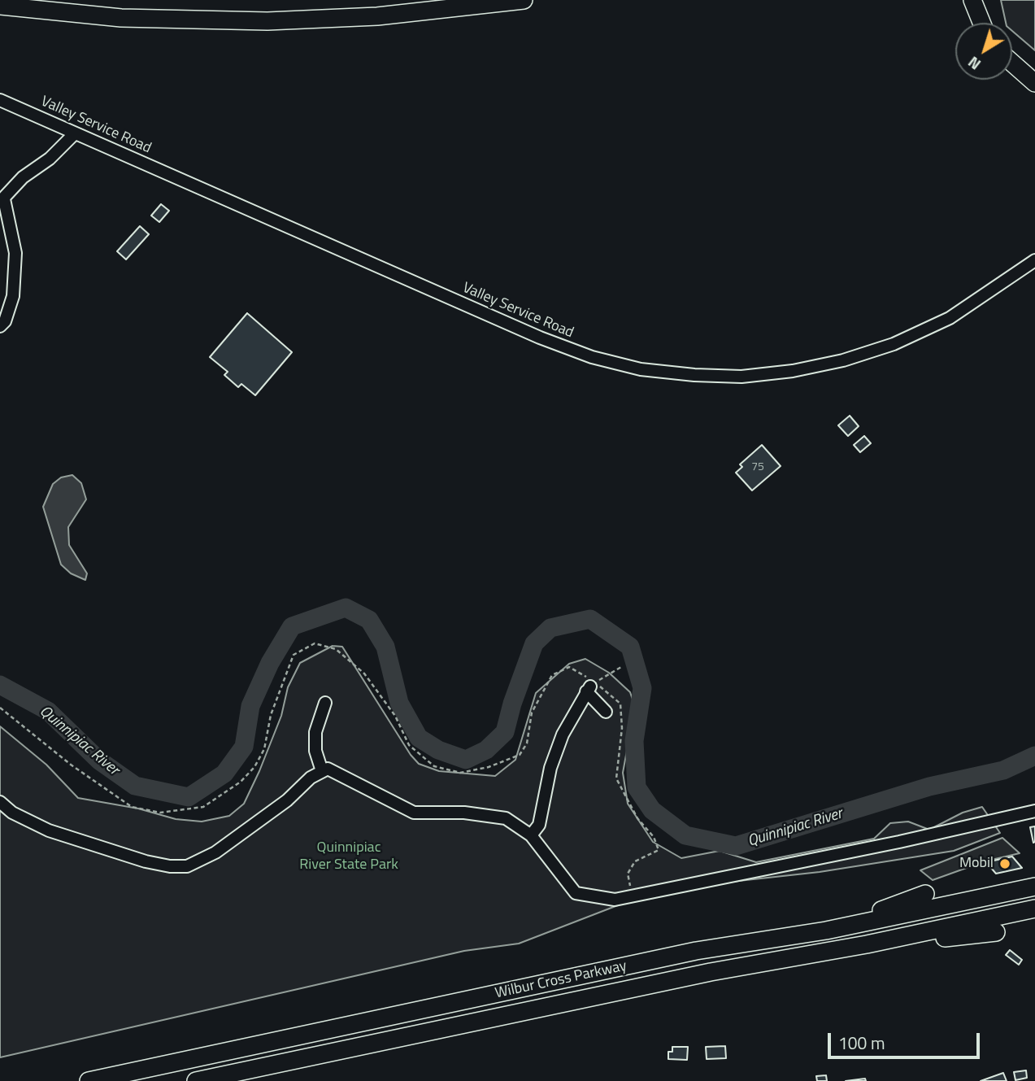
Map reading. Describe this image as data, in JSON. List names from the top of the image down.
{
  "streets": {
    "highway": ["Wilbur Cross Parkway"],
    "street": ["Valley Service Road"]
  },
  "water": ["Quinnipiac River"],
  "parks": ["Quinnipiac River State Park"],
  "places": ["Mobil"],
  "house_numbers": ["75"],
  "scale_bar": "100 m",
  "north": "bottom left"
}
